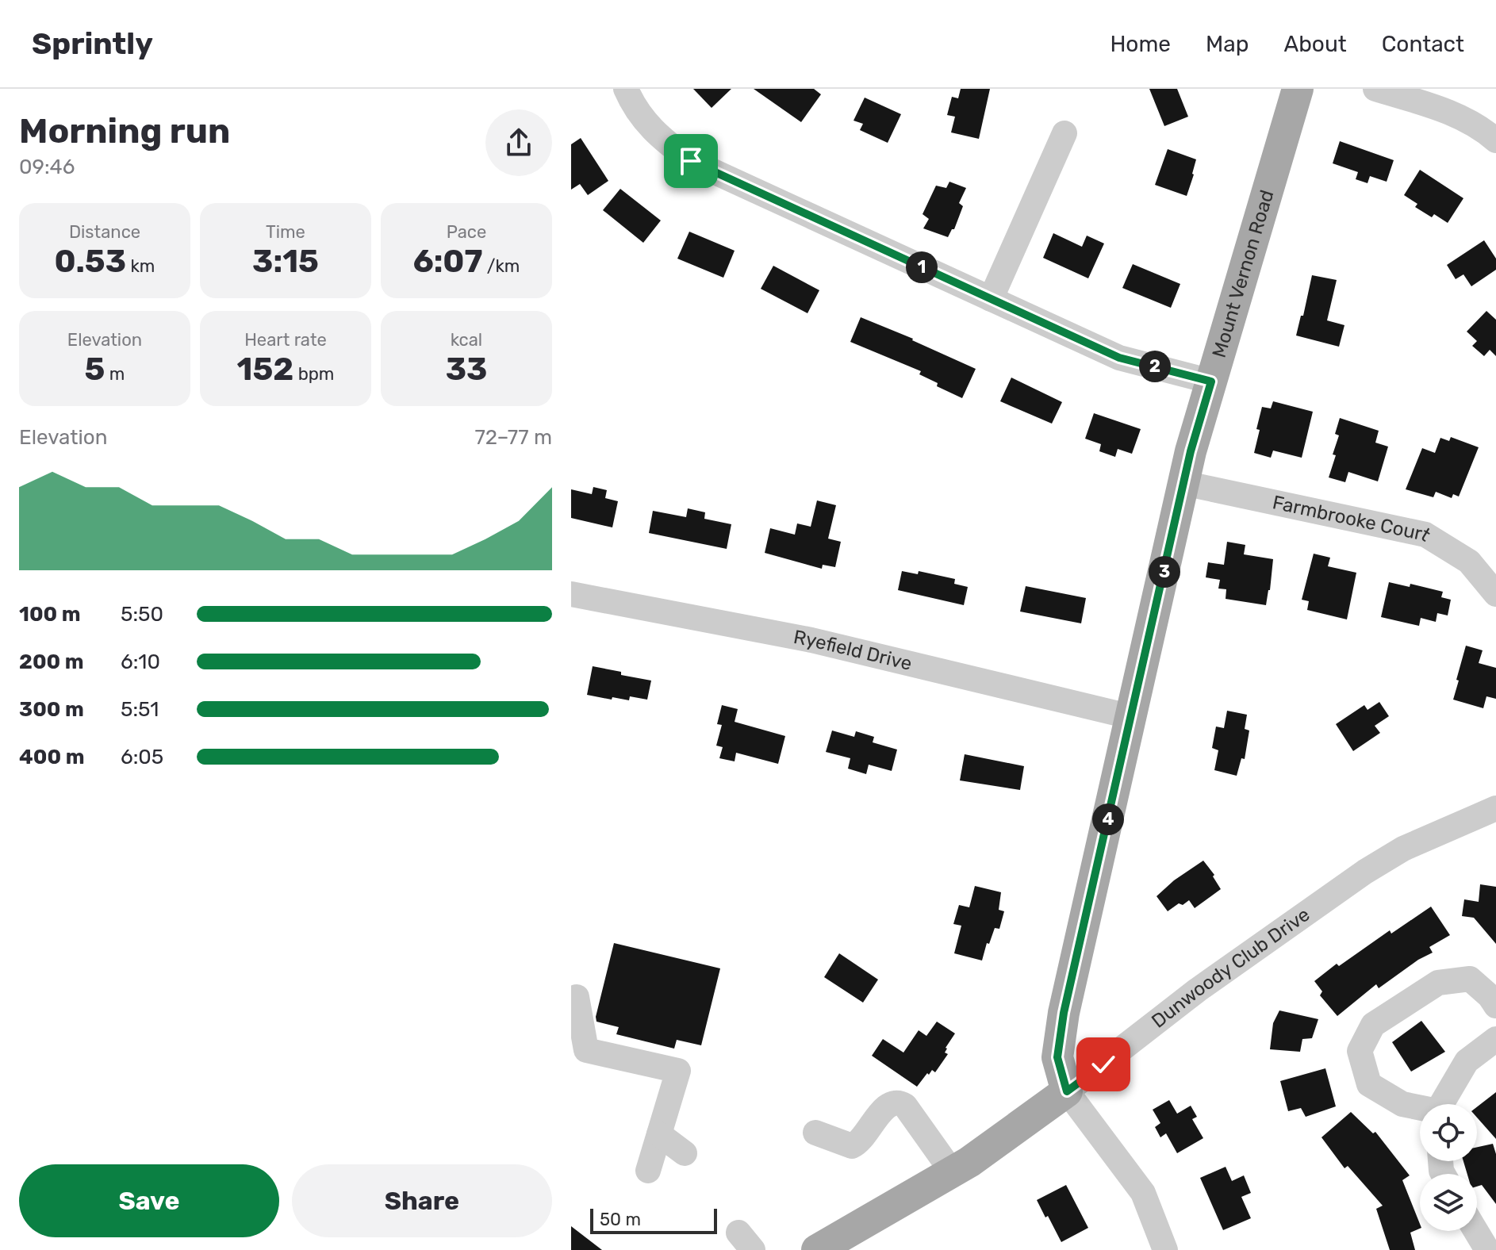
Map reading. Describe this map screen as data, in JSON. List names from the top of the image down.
{
  "streets": {
    "main road": ["Mount Vernon Road", "Dunwoody Club Drive"],
    "street": ["Farmbrooke Court", "Ryefield Drive"]
  },
  "crossings": [
    ["Mount Vernon Road", "Farmbrooke Court"],
    ["Mount Vernon Road", "Ryefield Drive"],
    ["Mount Vernon Road", "Dunwoody Club Drive"]
  ],
  "scale_bar": "50 m",
  "page": {
    "header": "Sprintly",
    "nav": [
      "Home",
      "Map",
      "About",
      "Contact"
    ],
    "heading": ["Morning run", "09:46"],
    "stats": [
      ["Distance", "0.53 km"],
      ["Time", "3:15"],
      ["Pace", "6:07 /km"],
      ["Elevation", "5 m"],
      ["Heart rate", "152 bpm"],
      ["kcal", "33"]
    ],
    "pins": [
      "1",
      "2",
      "3",
      "4"
    ],
    "chart": ["Elevation", "72–77 m"],
    "list": [
      {
        "name": "100 m",
        "note": "5:50"
      },
      {
        "name": "200 m",
        "note": "6:10"
      },
      {
        "name": "300 m",
        "note": "5:51"
      },
      {
        "name": "400 m",
        "note": "6:05"
      }
    ],
    "buttons": ["Save", "Share"],
    "scale": "50 m"
  }
}
